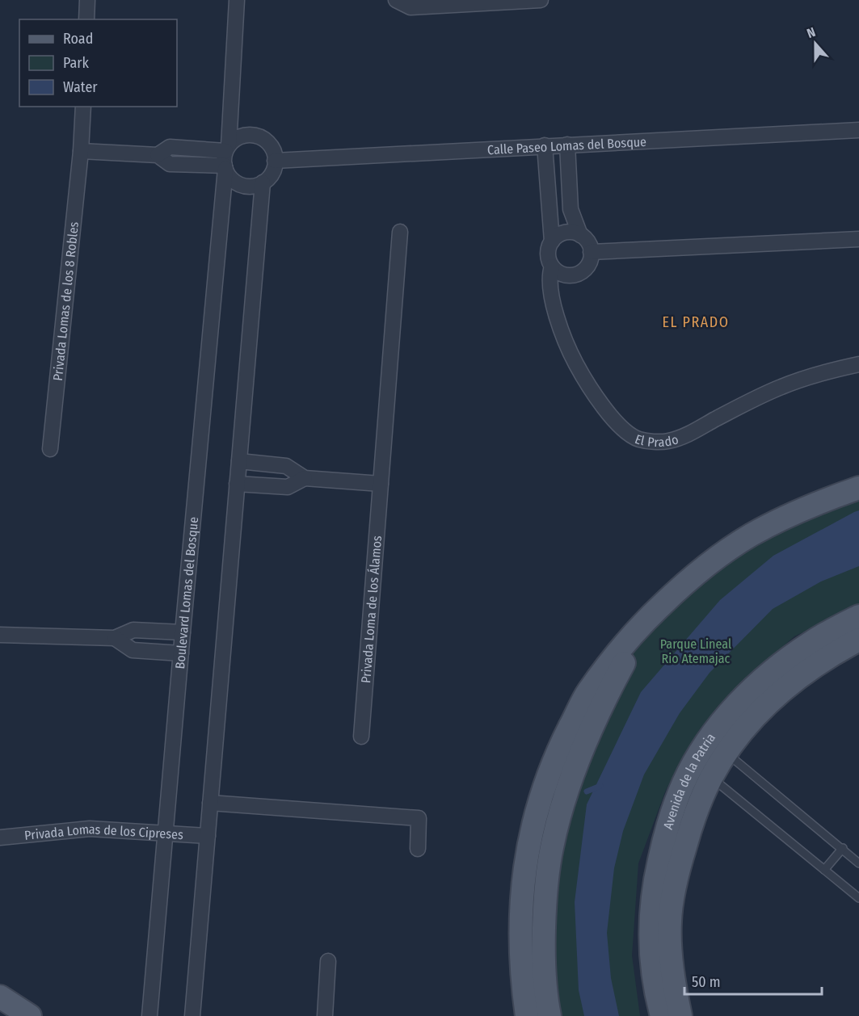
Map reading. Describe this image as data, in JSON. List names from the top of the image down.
{
  "streets": {
    "main road": ["Avenida de la Patria"],
    "street": [
      "Calle Paseo Lomas del Bosque",
      "Privada Lomas de los 8 Robles",
      "El Prado",
      "Boulevard Lomas del Bosque",
      "Privada Loma de los Álamos",
      "Privada Lomas de los Cipreses"
    ]
  },
  "crossings": [
    ["Calle Paseo Lomas del Bosque", "Boulevard Lomas del Bosque"],
    ["Boulevard Lomas del Bosque", "Privada Lomas de los Cipreses"]
  ],
  "districts": ["EL PRADO"],
  "parks": ["Parque Lineal Rio Atemajac"],
  "legend": ["Road", "Park", "Water"],
  "scale_bar": "50 m",
  "north": "top"
}
